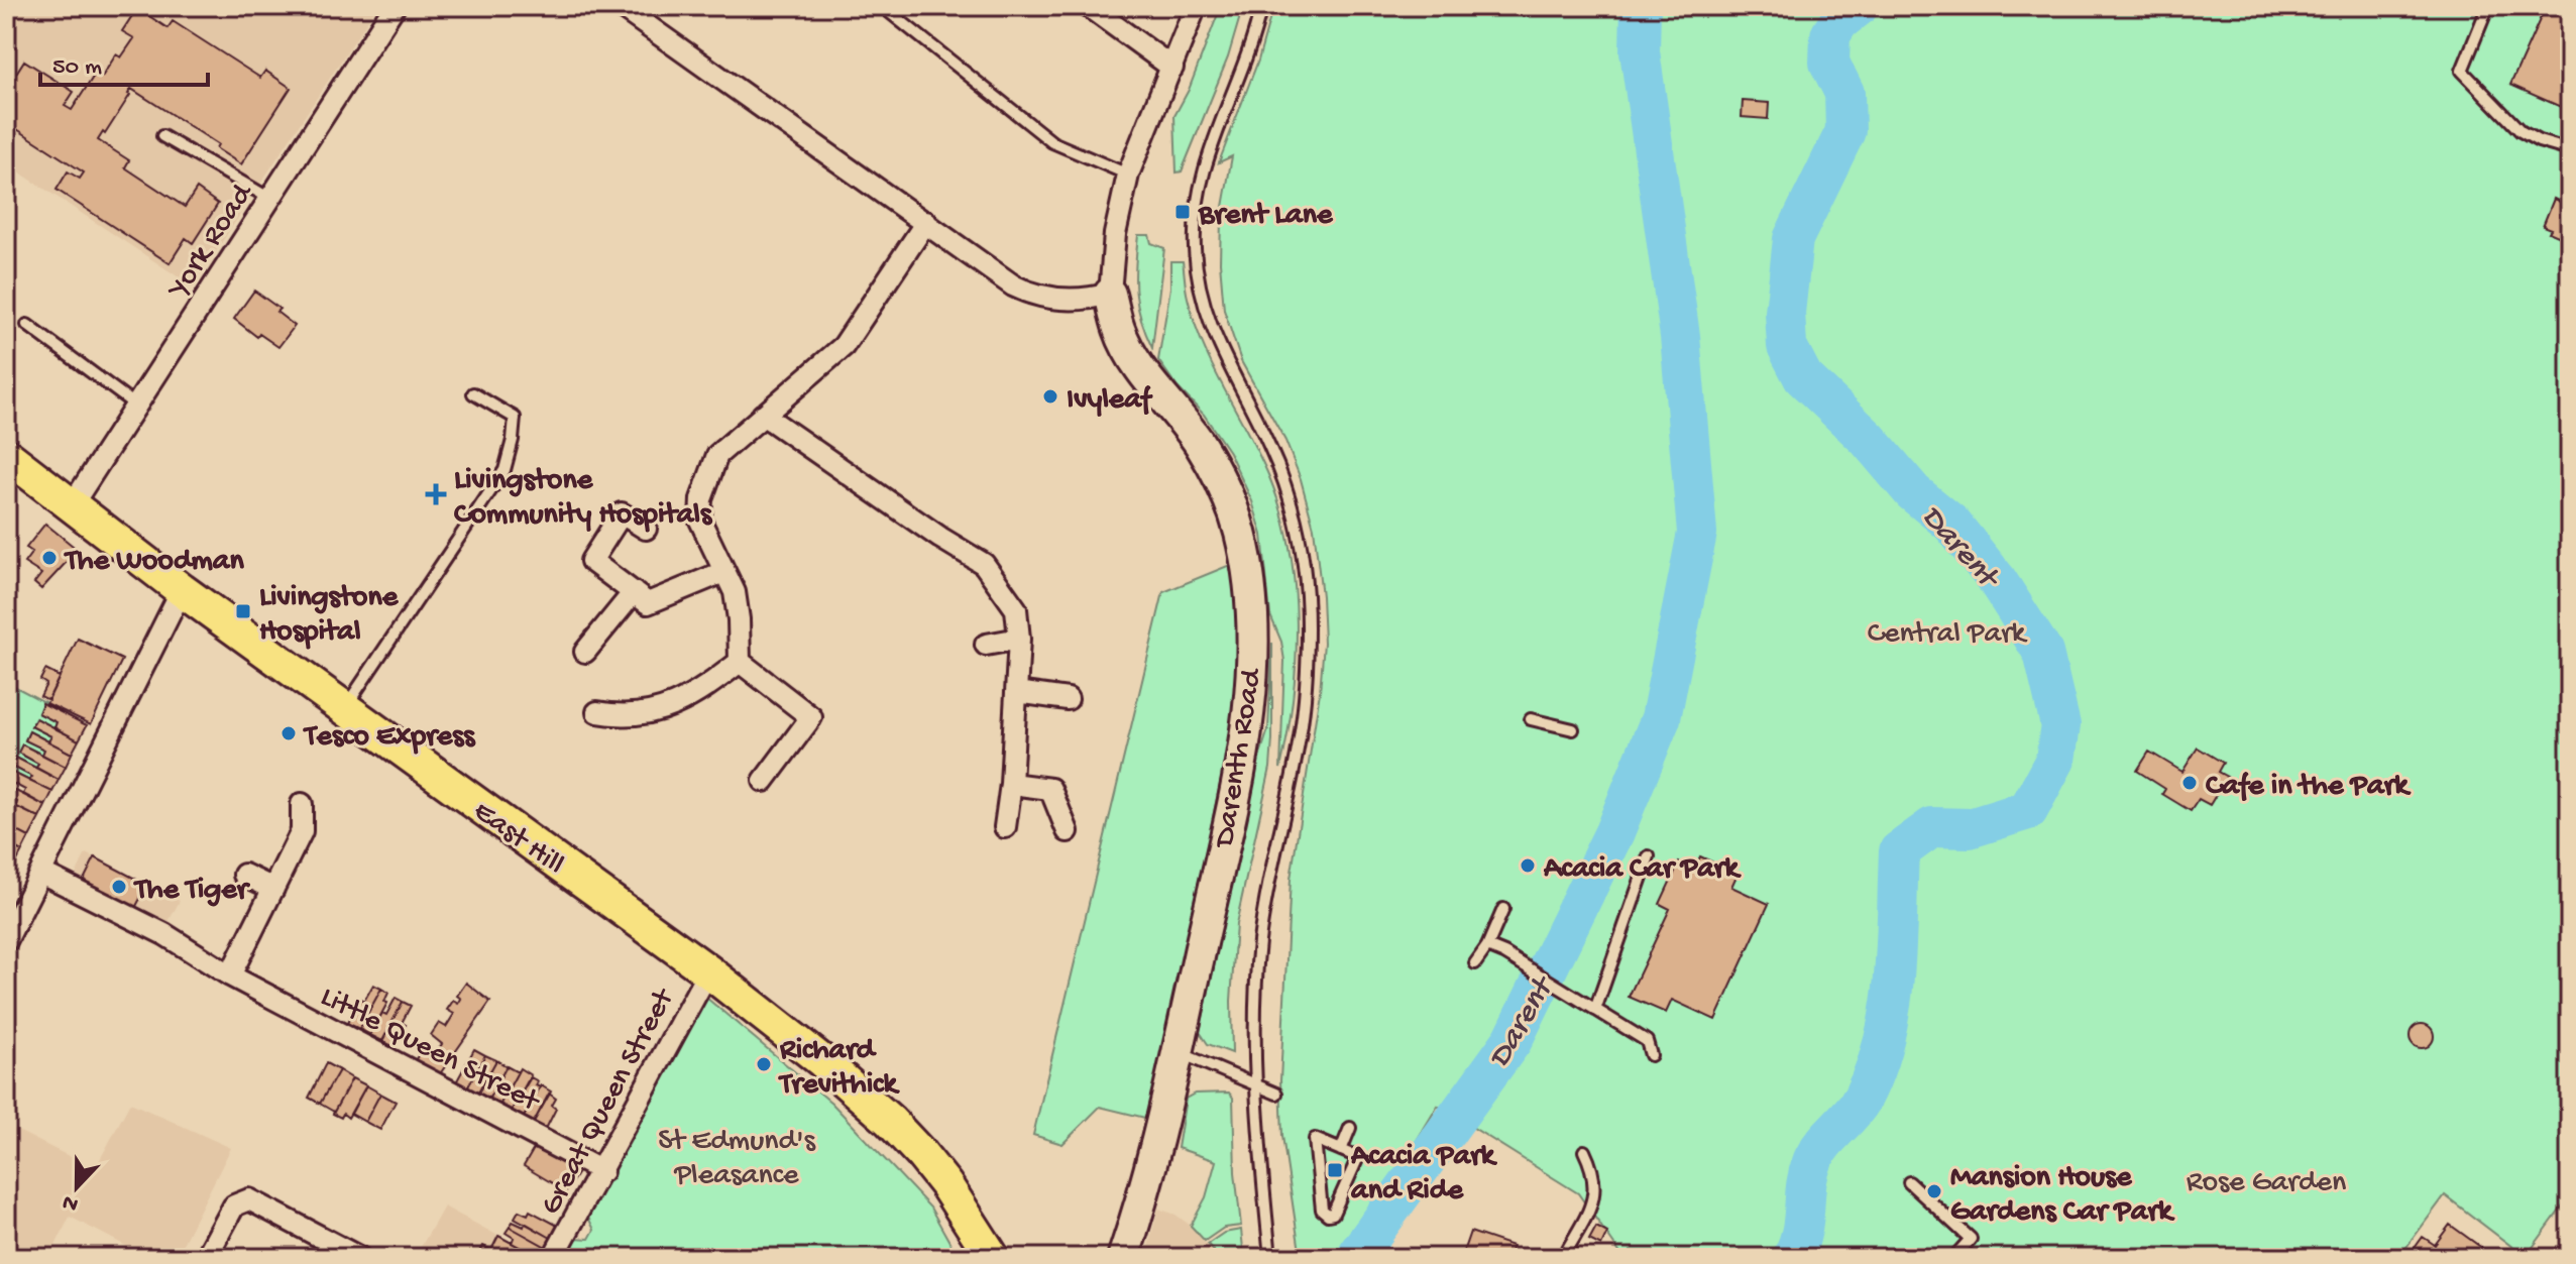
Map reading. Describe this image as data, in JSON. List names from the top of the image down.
{
  "streets": {
    "main road": ["East Hill"],
    "street": [
      "York Road",
      "Darenth Road",
      "Little Queen Street",
      "Great Queen Street"
    ]
  },
  "crossings": [
    ["York Road", "East Hill"],
    ["East Hill", "Great Queen Street"],
    ["Little Queen Street", "Great Queen Street"]
  ],
  "water": ["Darent"],
  "parks": ["Central Park", "St Edmund's Pleasance", "Rose Garden"],
  "places": {
    "transit": ["Brent Lane", "Livingstone Hospital", "Acacia Park and Ride"],
    "other": [
      "Ivyleaf",
      "The Woodman",
      "Tesco Express",
      "Cafe in the Park",
      "Acacia Car Park",
      "The Tiger",
      "Richard Trevithick",
      "Mansion House Gardens Car Park"
    ],
    "health": ["Livingstone Community Hospitals"]
  },
  "scale_bar": "50 m",
  "north": "bottom"
}
